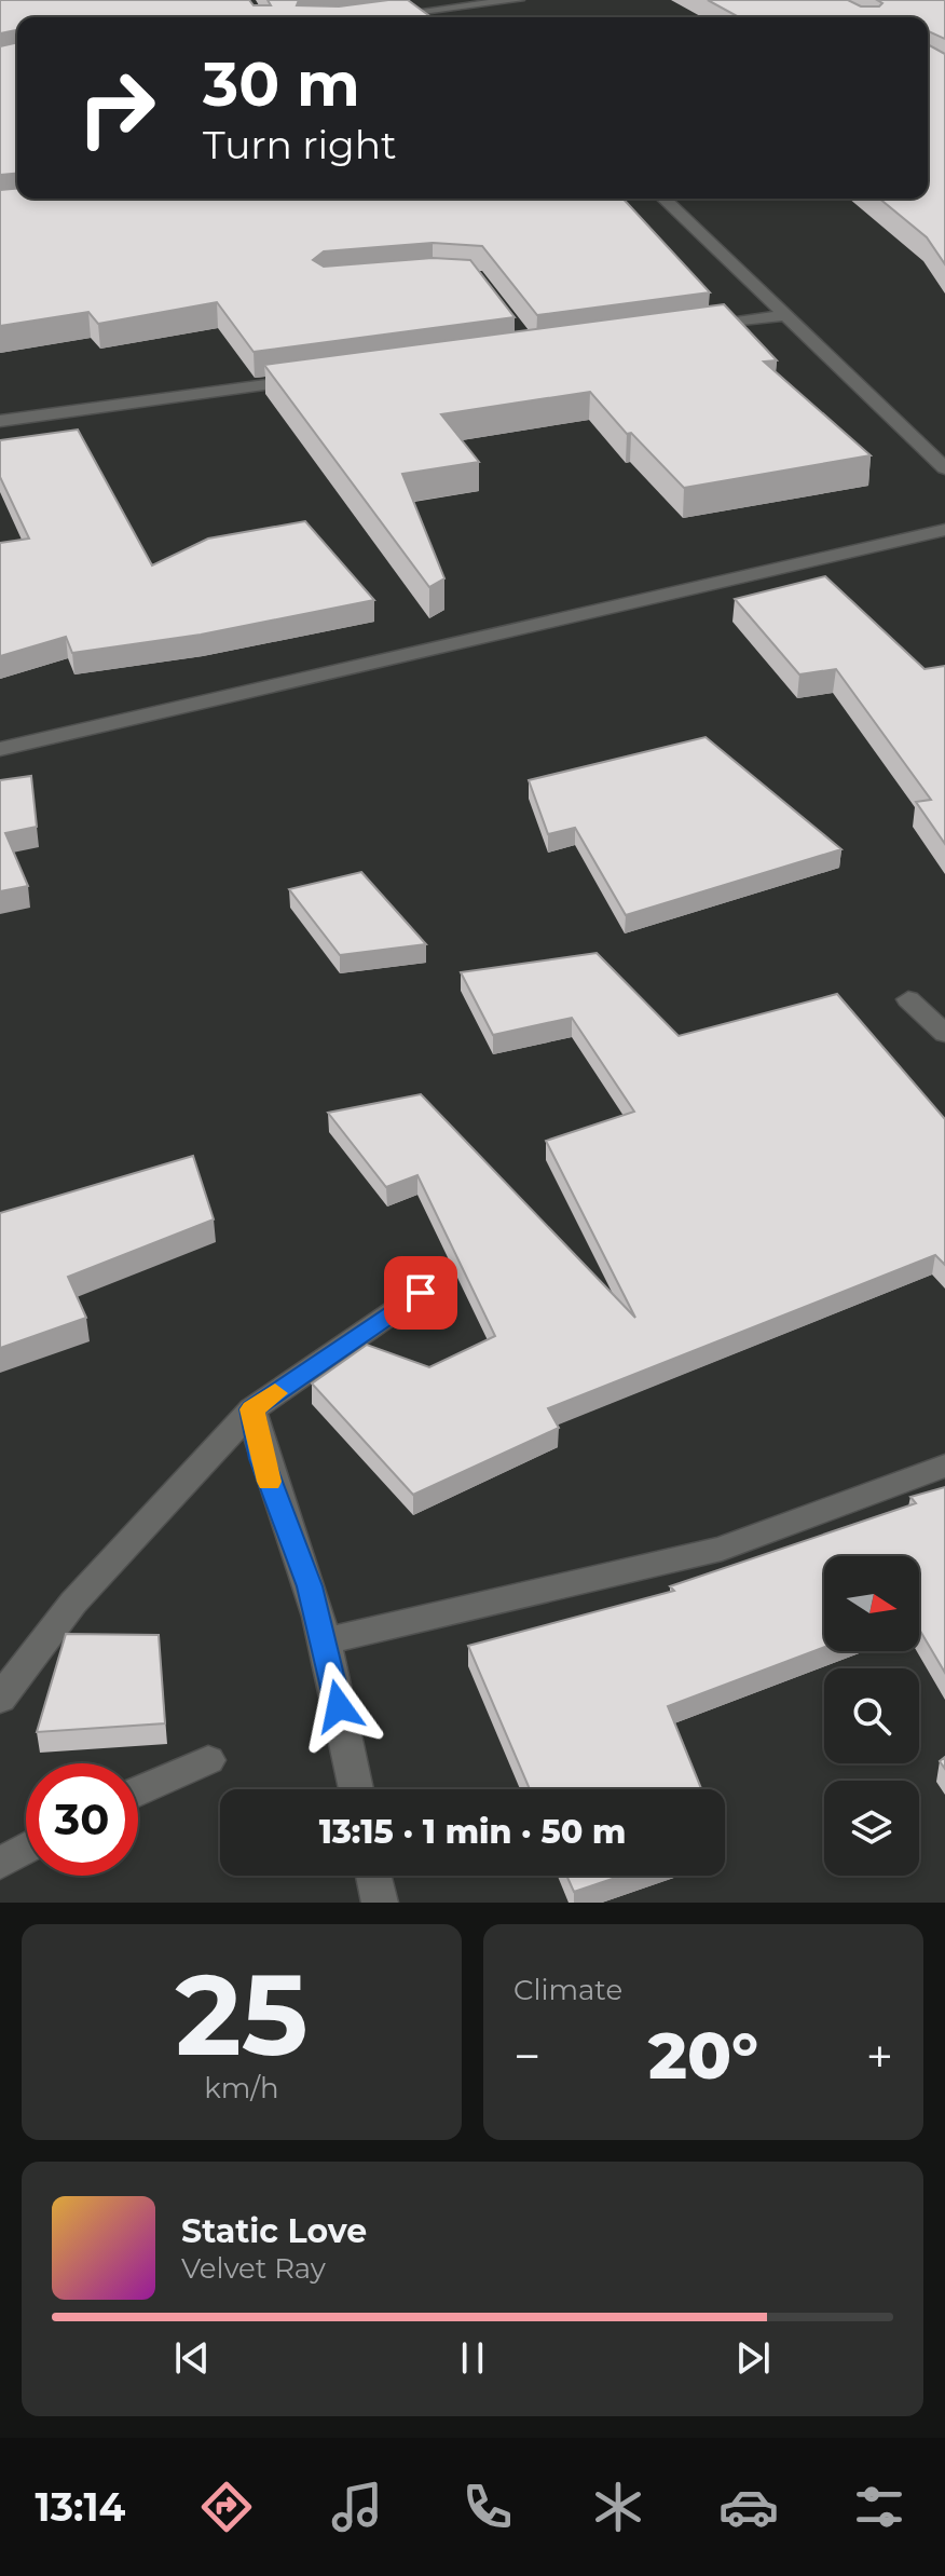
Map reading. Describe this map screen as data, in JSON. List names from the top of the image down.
{
  "north": "right",
  "page": {
    "turn": ["30 m", "Turn right"],
    "limit": "30",
    "trip": "13:15 · 1 min · 50 m",
    "tile": [
      ["25", "km/h"],
      "Climate"
    ],
    "heat": ["−", "20°", "+"],
    "song": ["Static Love", "Velvet Ray"],
    "tabs": "13:14"
  }
}
